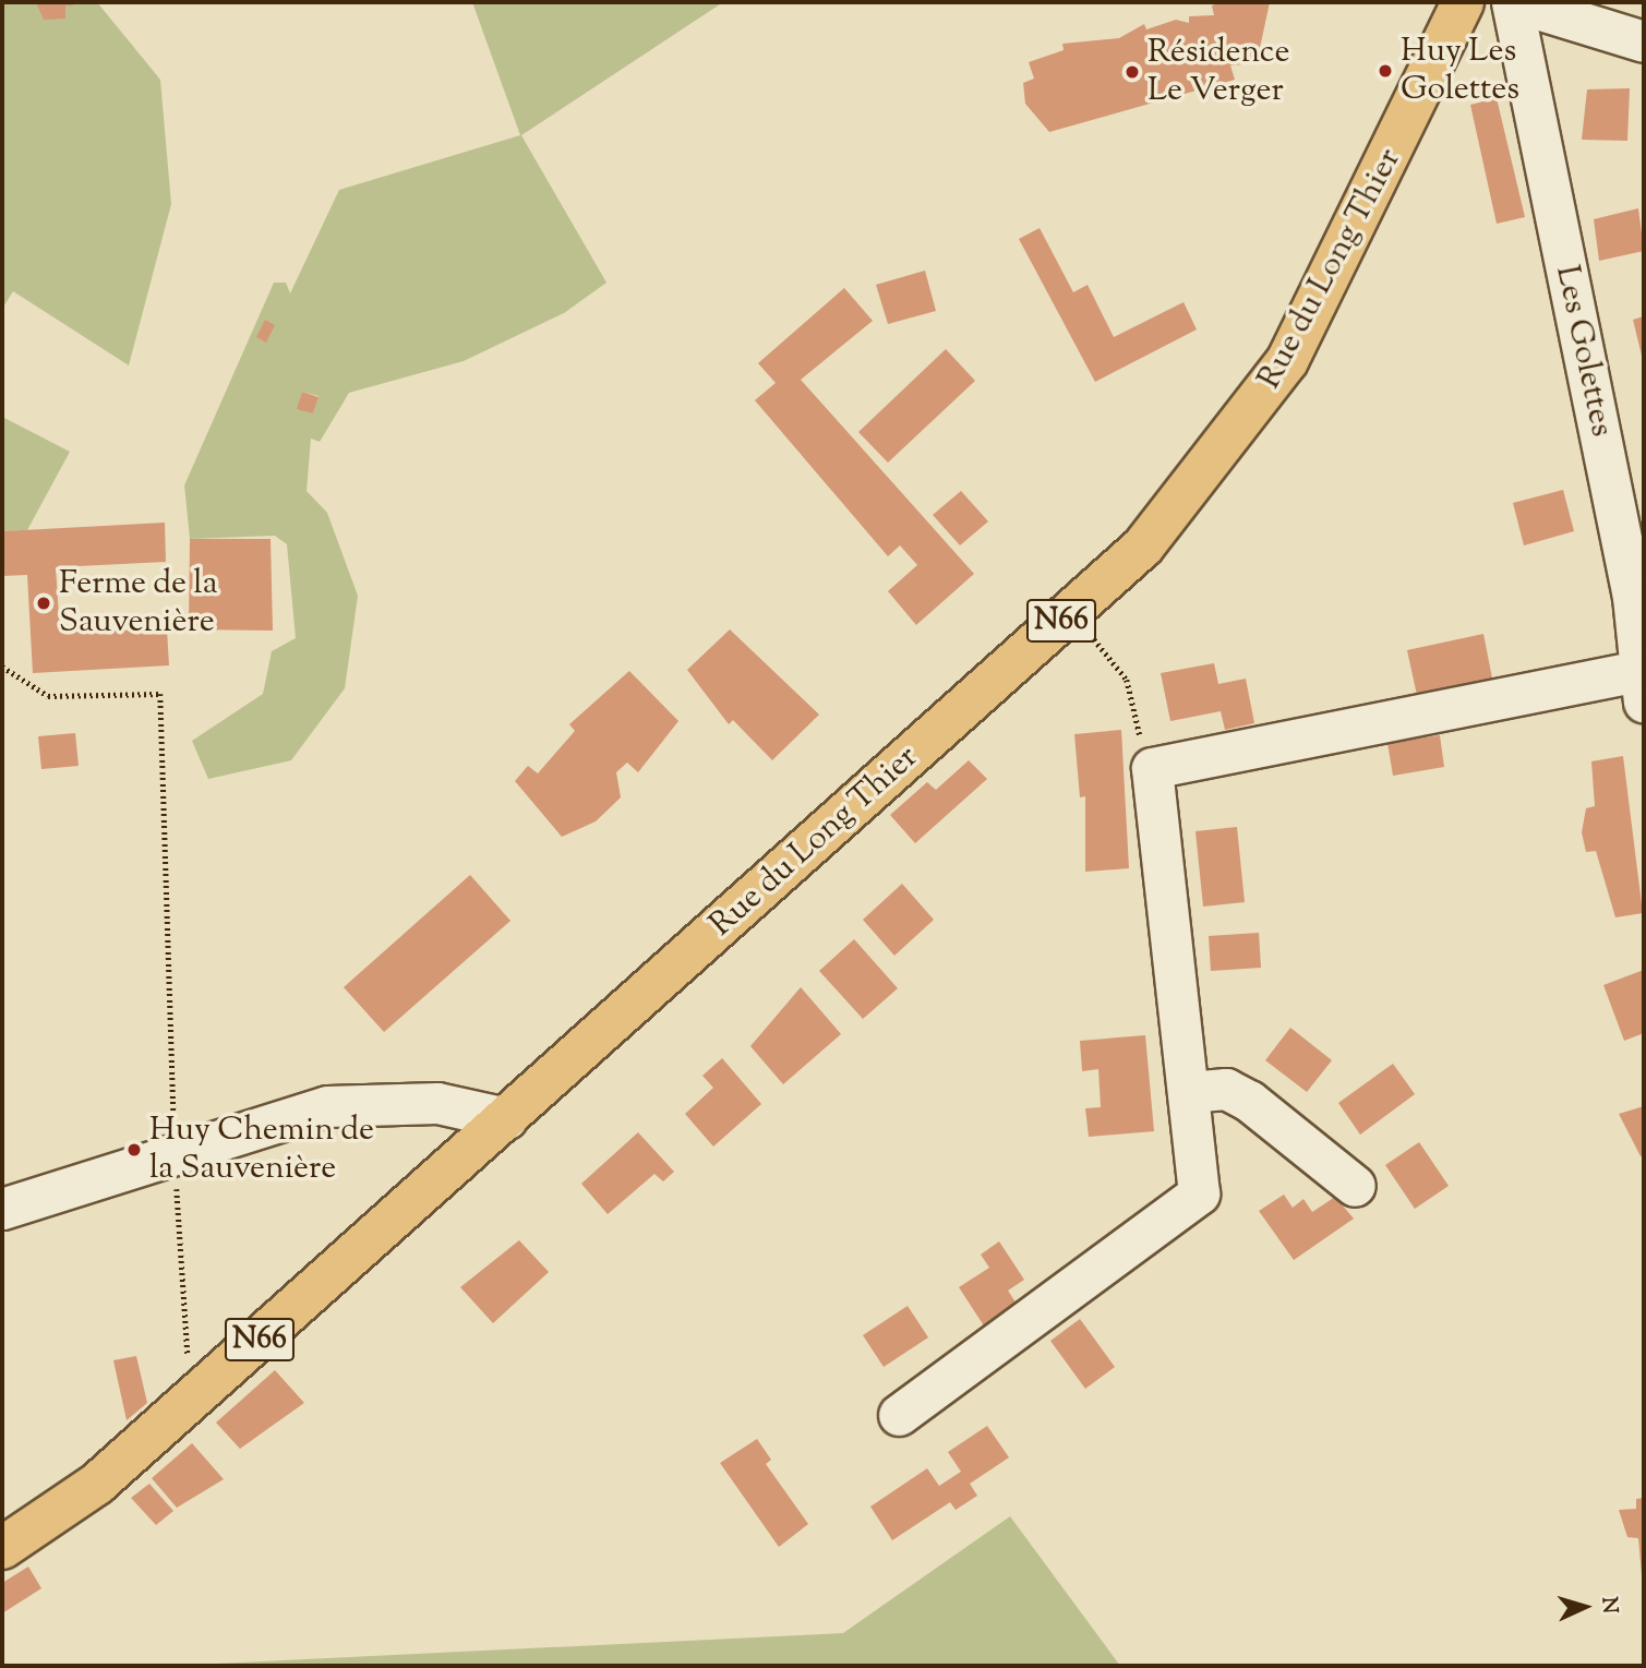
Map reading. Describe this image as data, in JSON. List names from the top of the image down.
{
  "streets": {
    "main road": ["Rue du Long Thier", "N66"],
    "street": ["Les Golettes"]
  },
  "places": [
    "Huy Les Golettes",
    "Résidence Le Verger",
    "Ferme de la Sauvenière",
    "Huy Chemin de la Sauvenière"
  ],
  "north": "right"
}
